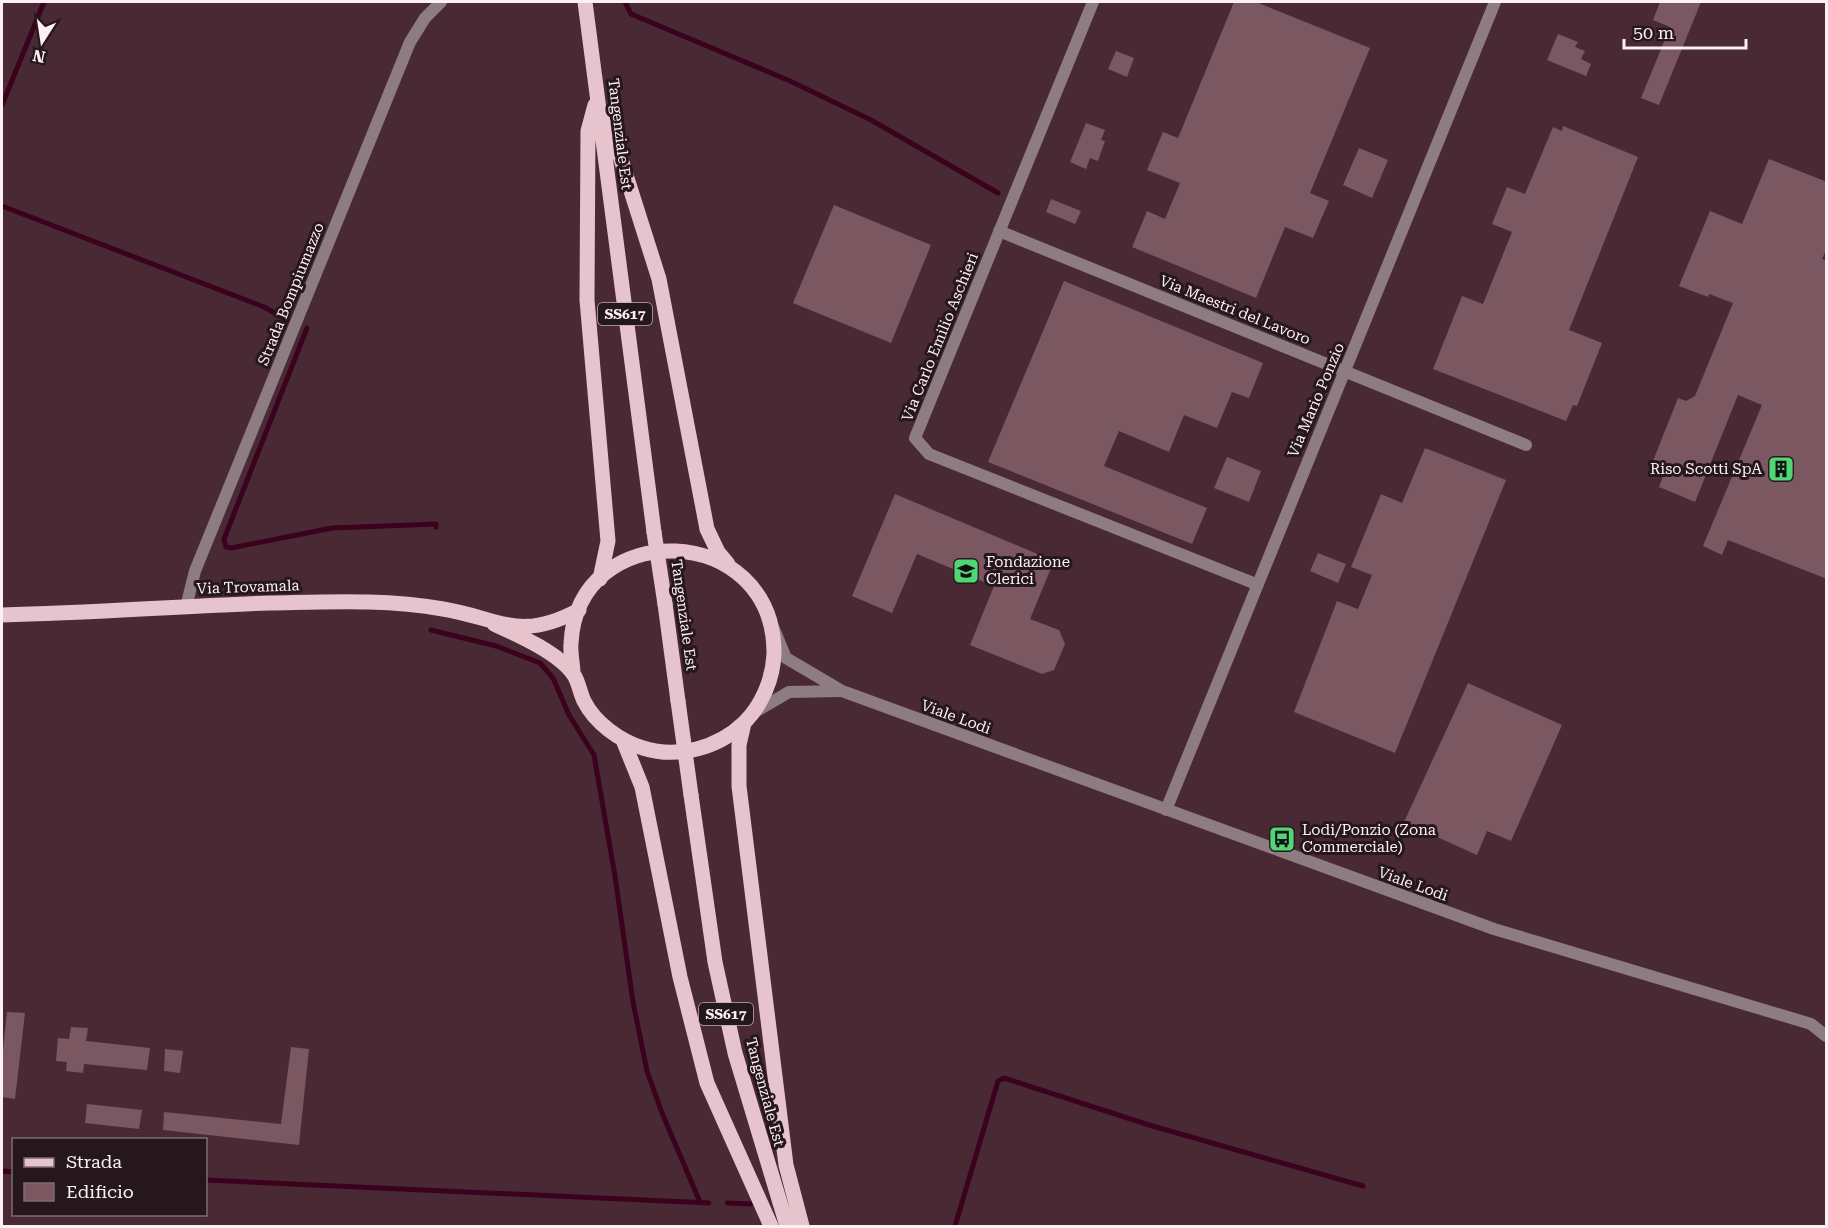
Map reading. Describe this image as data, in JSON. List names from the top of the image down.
{
  "streets": {
    "main road": ["Tangenziale Est", "SS617", "Via Trovamala"],
    "street": [
      "Strada Bompiumazzo",
      "Via Maestri del Lavoro",
      "Via Carlo Emilio Aschieri",
      "Via Mario Ponzio",
      "Viale Lodi"
    ]
  },
  "crossings": [
    ["Strada Bompiumazzo", "Via Trovamala"],
    ["Via Maestri del Lavoro", "Via Carlo Emilio Aschieri"],
    ["Via Maestri del Lavoro", "Via Mario Ponzio"],
    ["Via Carlo Emilio Aschieri", "Via Mario Ponzio"],
    ["Via Mario Ponzio", "Viale Lodi"],
    ["Via Trovamala", "Viale Lodi"]
  ],
  "places": {
    "building": ["Riso Scotti SpA"],
    "school or university": ["Fondazione Clerici"],
    "bus stop": ["Lodi/Ponzio (Zona Commerciale)"]
  },
  "legend": ["Strada", "Edificio"],
  "scale_bar": "50 m",
  "north": "bottom"
}
